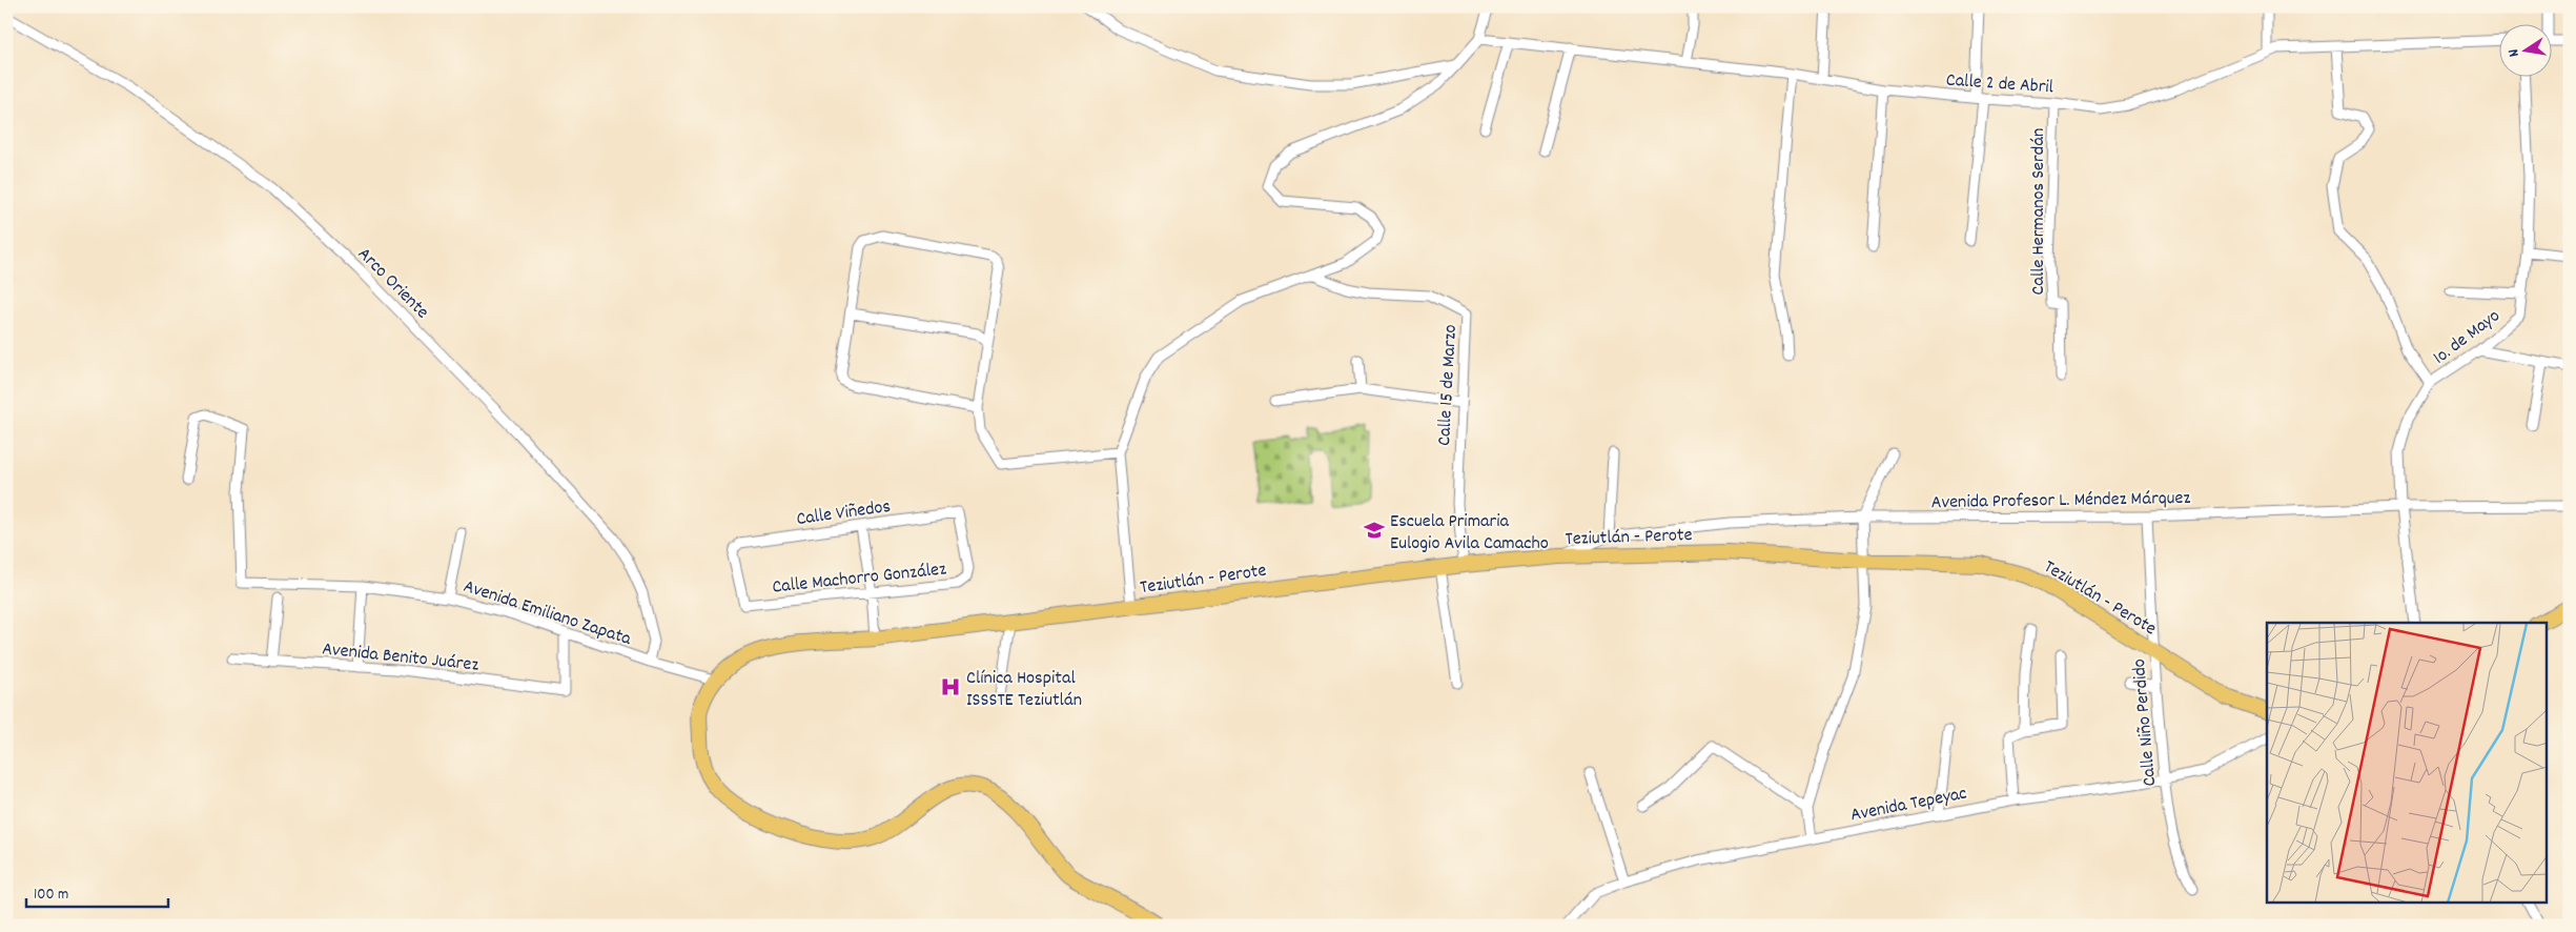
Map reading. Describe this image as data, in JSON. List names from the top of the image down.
{
  "streets": {
    "main road": ["Teziutlán - Perote"],
    "street": [
      "Calle 2 de Abril",
      "Calle Hermanos Serdán",
      "Arco Oriente",
      "1o. de Mayo",
      "Calle 15 de Marzo",
      "Avenida Profesor L. Méndez Márquez",
      "Calle Viñedos",
      "Calle Machorro González",
      "Avenida Emiliano Zapata",
      "Avenida Benito Juárez",
      "Calle Niño Perdido",
      "Avenida Tepeyac"
    ]
  },
  "crossings": [
    ["Calle 2 de Abril", "Calle Hermanos Serdán"],
    ["Arco Oriente", "Avenida Emiliano Zapata"],
    ["1o. de Mayo", "Avenida Profesor L. Méndez Márquez"],
    ["Calle 15 de Marzo", "Teziutlán - Perote"],
    ["Avenida Profesor L. Méndez Márquez", "Teziutlán - Perote"],
    ["Avenida Profesor L. Méndez Márquez", "Calle Niño Perdido"],
    ["Calle Viñedos", "Calle Machorro González"],
    ["Teziutlán - Perote", "Avenida Emiliano Zapata"],
    ["Teziutlán - Perote", "Calle Niño Perdido"],
    ["Avenida Emiliano Zapata", "Avenida Benito Juárez"],
    ["Calle Niño Perdido", "Avenida Tepeyac"]
  ],
  "places": {
    "school or university": ["Escuela Primaria Eulogio Avila Camacho"],
    "hospital": ["Clínica Hospital ISSSTE Teziutlán"]
  },
  "scale_bar": "100 m",
  "north": "left"
}
